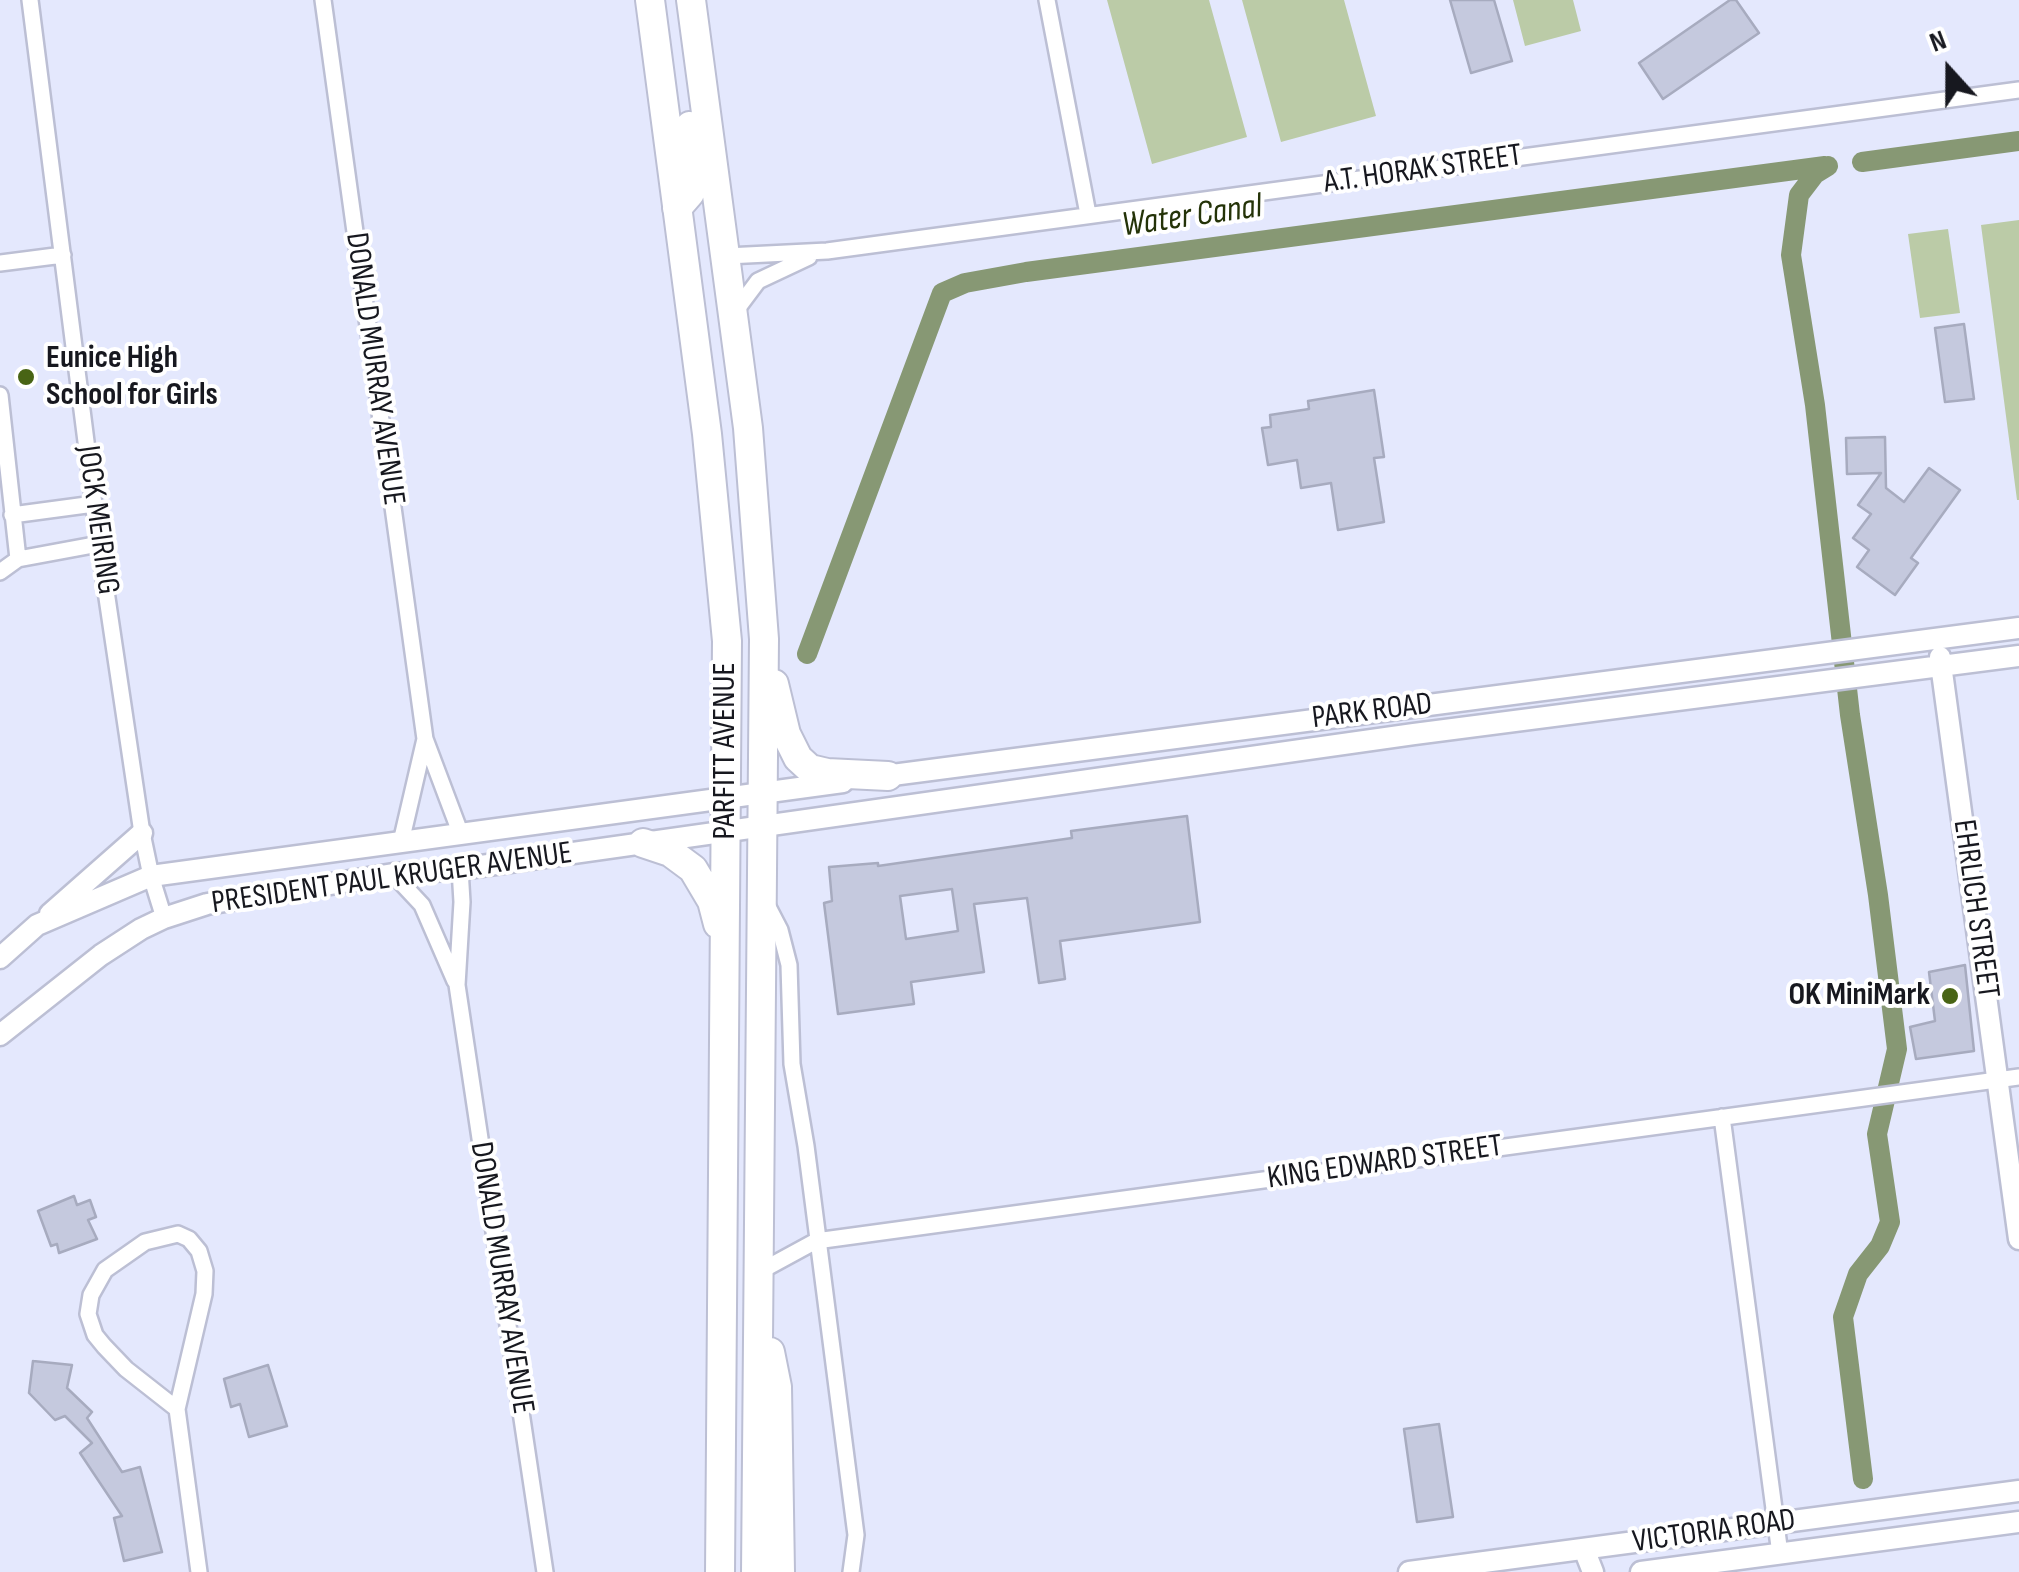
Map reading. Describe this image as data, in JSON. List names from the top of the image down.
{
  "streets": {
    "highway": ["PARFITT AVENUE"],
    "street": [
      "A.T. HORAK STREET",
      "DONALD MURRAY AVENUE",
      "JOCK MEIRING",
      "PARK ROAD",
      "PRESIDENT PAUL KRUGER AVENUE",
      "EHRLICH STREET",
      "KING EDWARD STREET",
      "VICTORIA ROAD"
    ]
  },
  "crossings": [
    ["A.T. HORAK STREET", "PARFITT AVENUE"],
    ["DONALD MURRAY AVENUE", "PRESIDENT PAUL KRUGER AVENUE"],
    ["JOCK MEIRING", "PRESIDENT PAUL KRUGER AVENUE"],
    ["PARK ROAD", "PARFITT AVENUE"],
    ["PARK ROAD", "PRESIDENT PAUL KRUGER AVENUE"],
    ["PARK ROAD", "EHRLICH STREET"],
    ["PARFITT AVENUE", "PRESIDENT PAUL KRUGER AVENUE"],
    ["PARFITT AVENUE", "KING EDWARD STREET"],
    ["EHRLICH STREET", "KING EDWARD STREET"]
  ],
  "water": ["Water Canal"],
  "places": ["Eunice High School for Girls", "OK MiniMark"],
  "north": "top"
}
